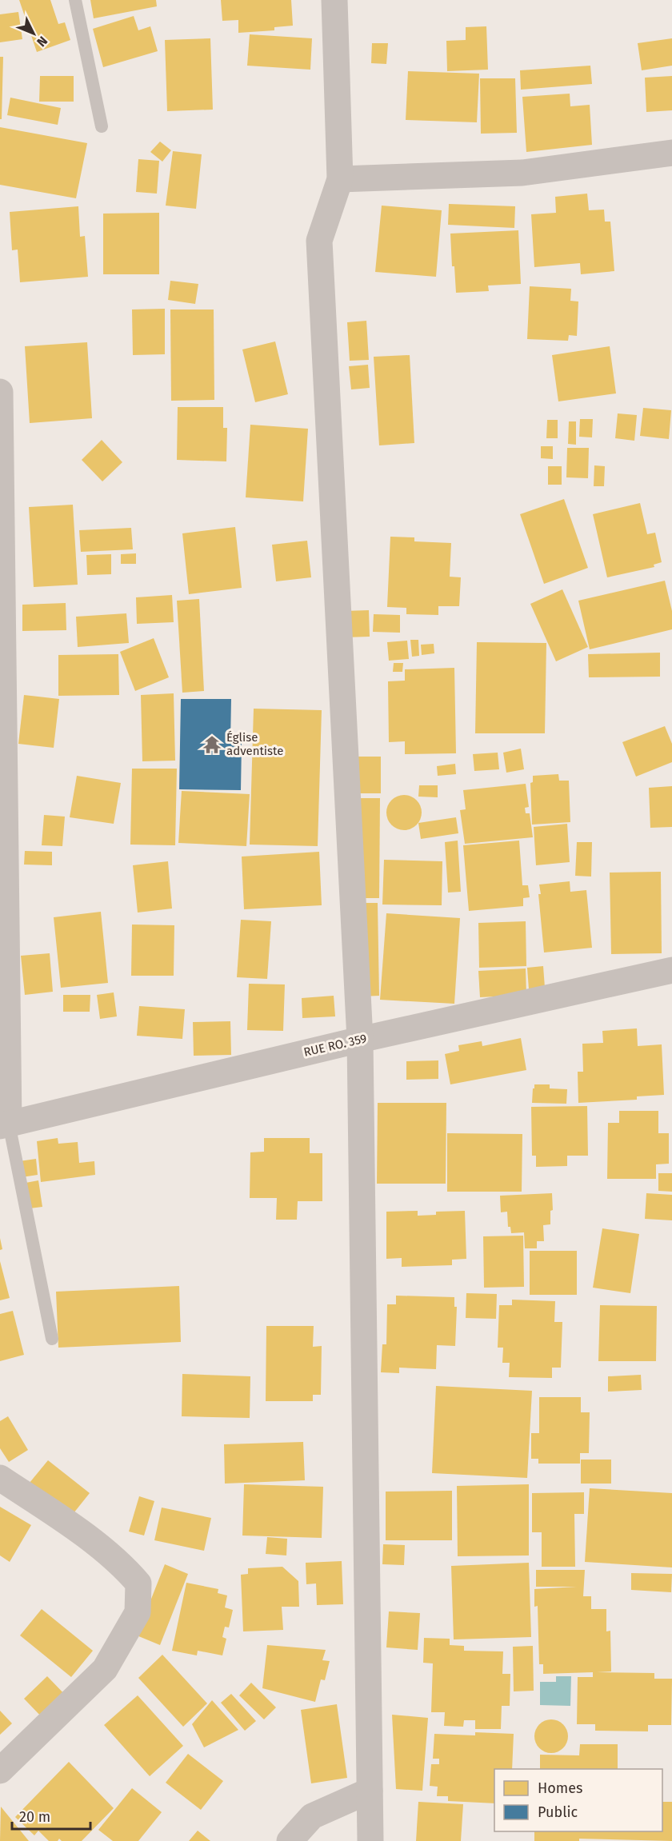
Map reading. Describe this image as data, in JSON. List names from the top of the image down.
{
  "streets": {
    "street": ["RUE RO. 359"]
  },
  "places": {
    "temple": ["Église adventiste"]
  },
  "legend": ["Homes", "Public"],
  "scale_bar": "20 m",
  "north": "bottom right"
}
